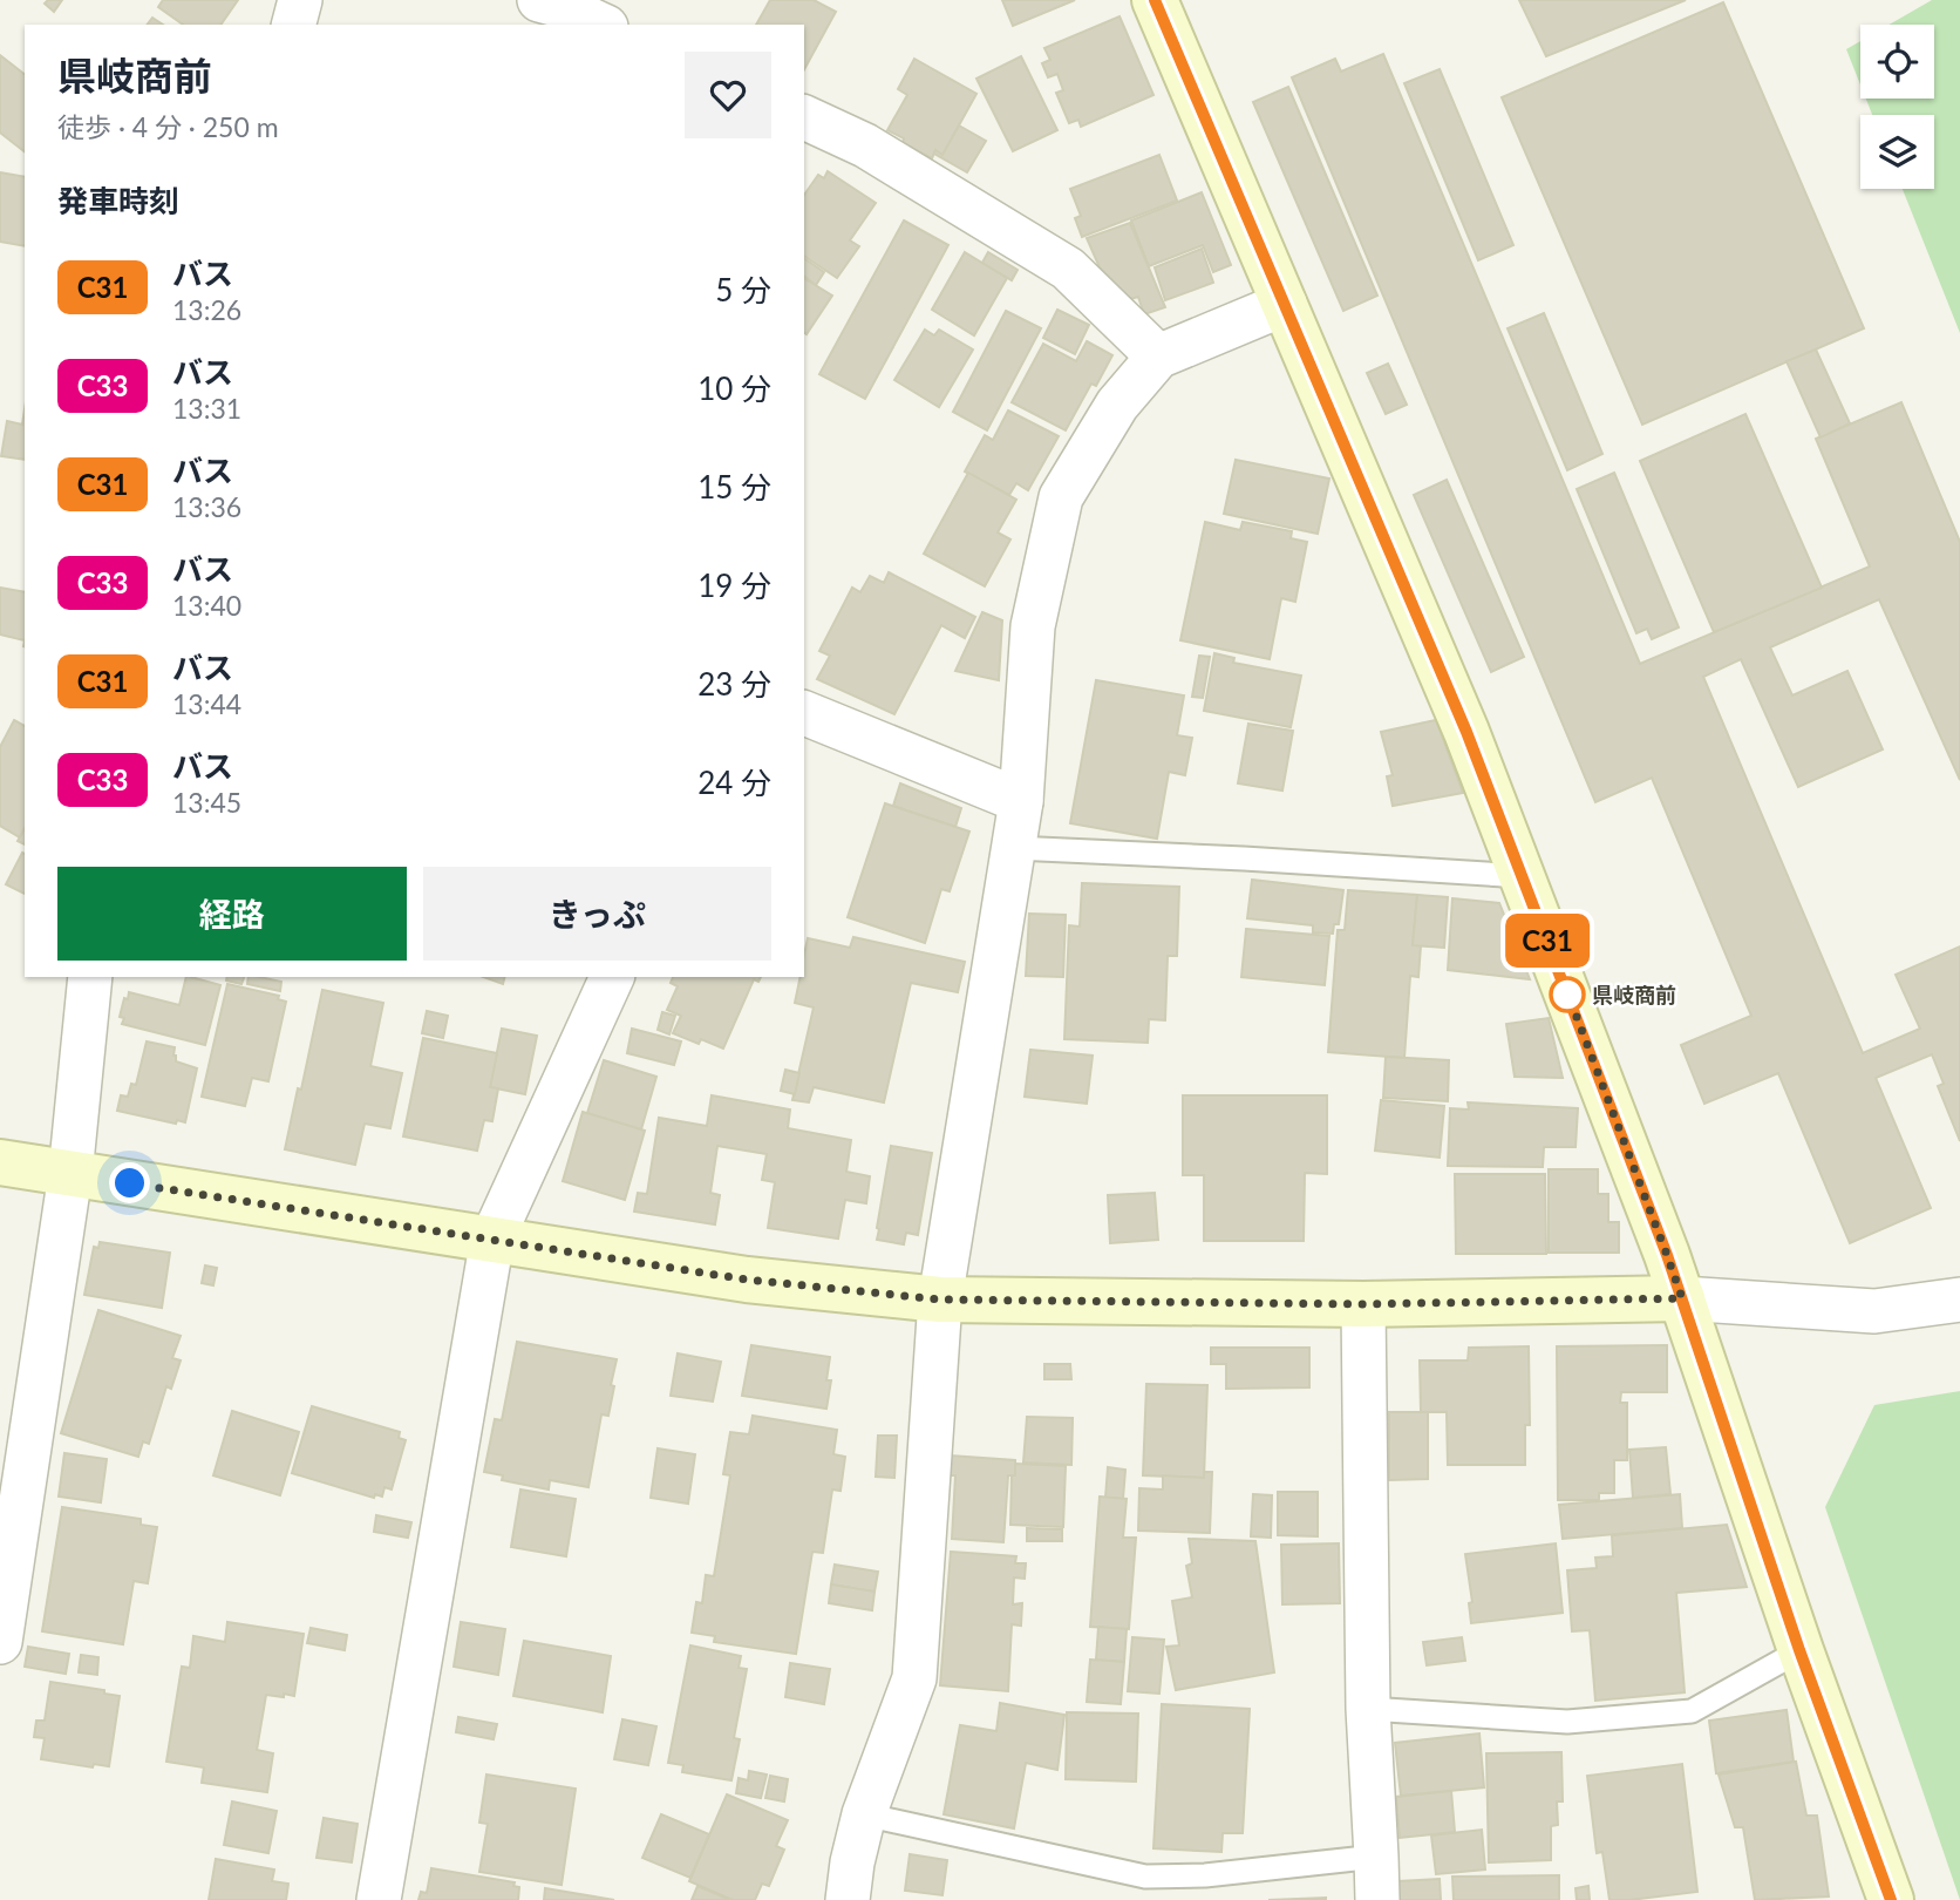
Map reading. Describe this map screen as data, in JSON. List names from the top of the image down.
{
  "places": ["県岐商前"],
  "lines": ["bus line C31"],
  "page": {
    "on_map": "C31",
    "heading": [
      ["県岐商前", "徒歩 · 4 分 · 250 m"],
      "発車時刻"
    ],
    "list": [
      {
        "mark": "C31",
        "name": "バス",
        "note": "13:26",
        "value": "5 分"
      },
      {
        "mark": "C33",
        "name": "バス",
        "note": "13:31",
        "value": "10 分"
      },
      {
        "mark": "C31",
        "name": "バス",
        "note": "13:36",
        "value": "15 分"
      },
      {
        "mark": "C33",
        "name": "バス",
        "note": "13:40",
        "value": "19 分"
      },
      {
        "mark": "C31",
        "name": "バス",
        "note": "13:44",
        "value": "23 分"
      },
      {
        "mark": "C33",
        "name": "バス",
        "note": "13:45",
        "value": "24 分"
      }
    ],
    "buttons": ["経路", "きっぷ"]
  }
}
